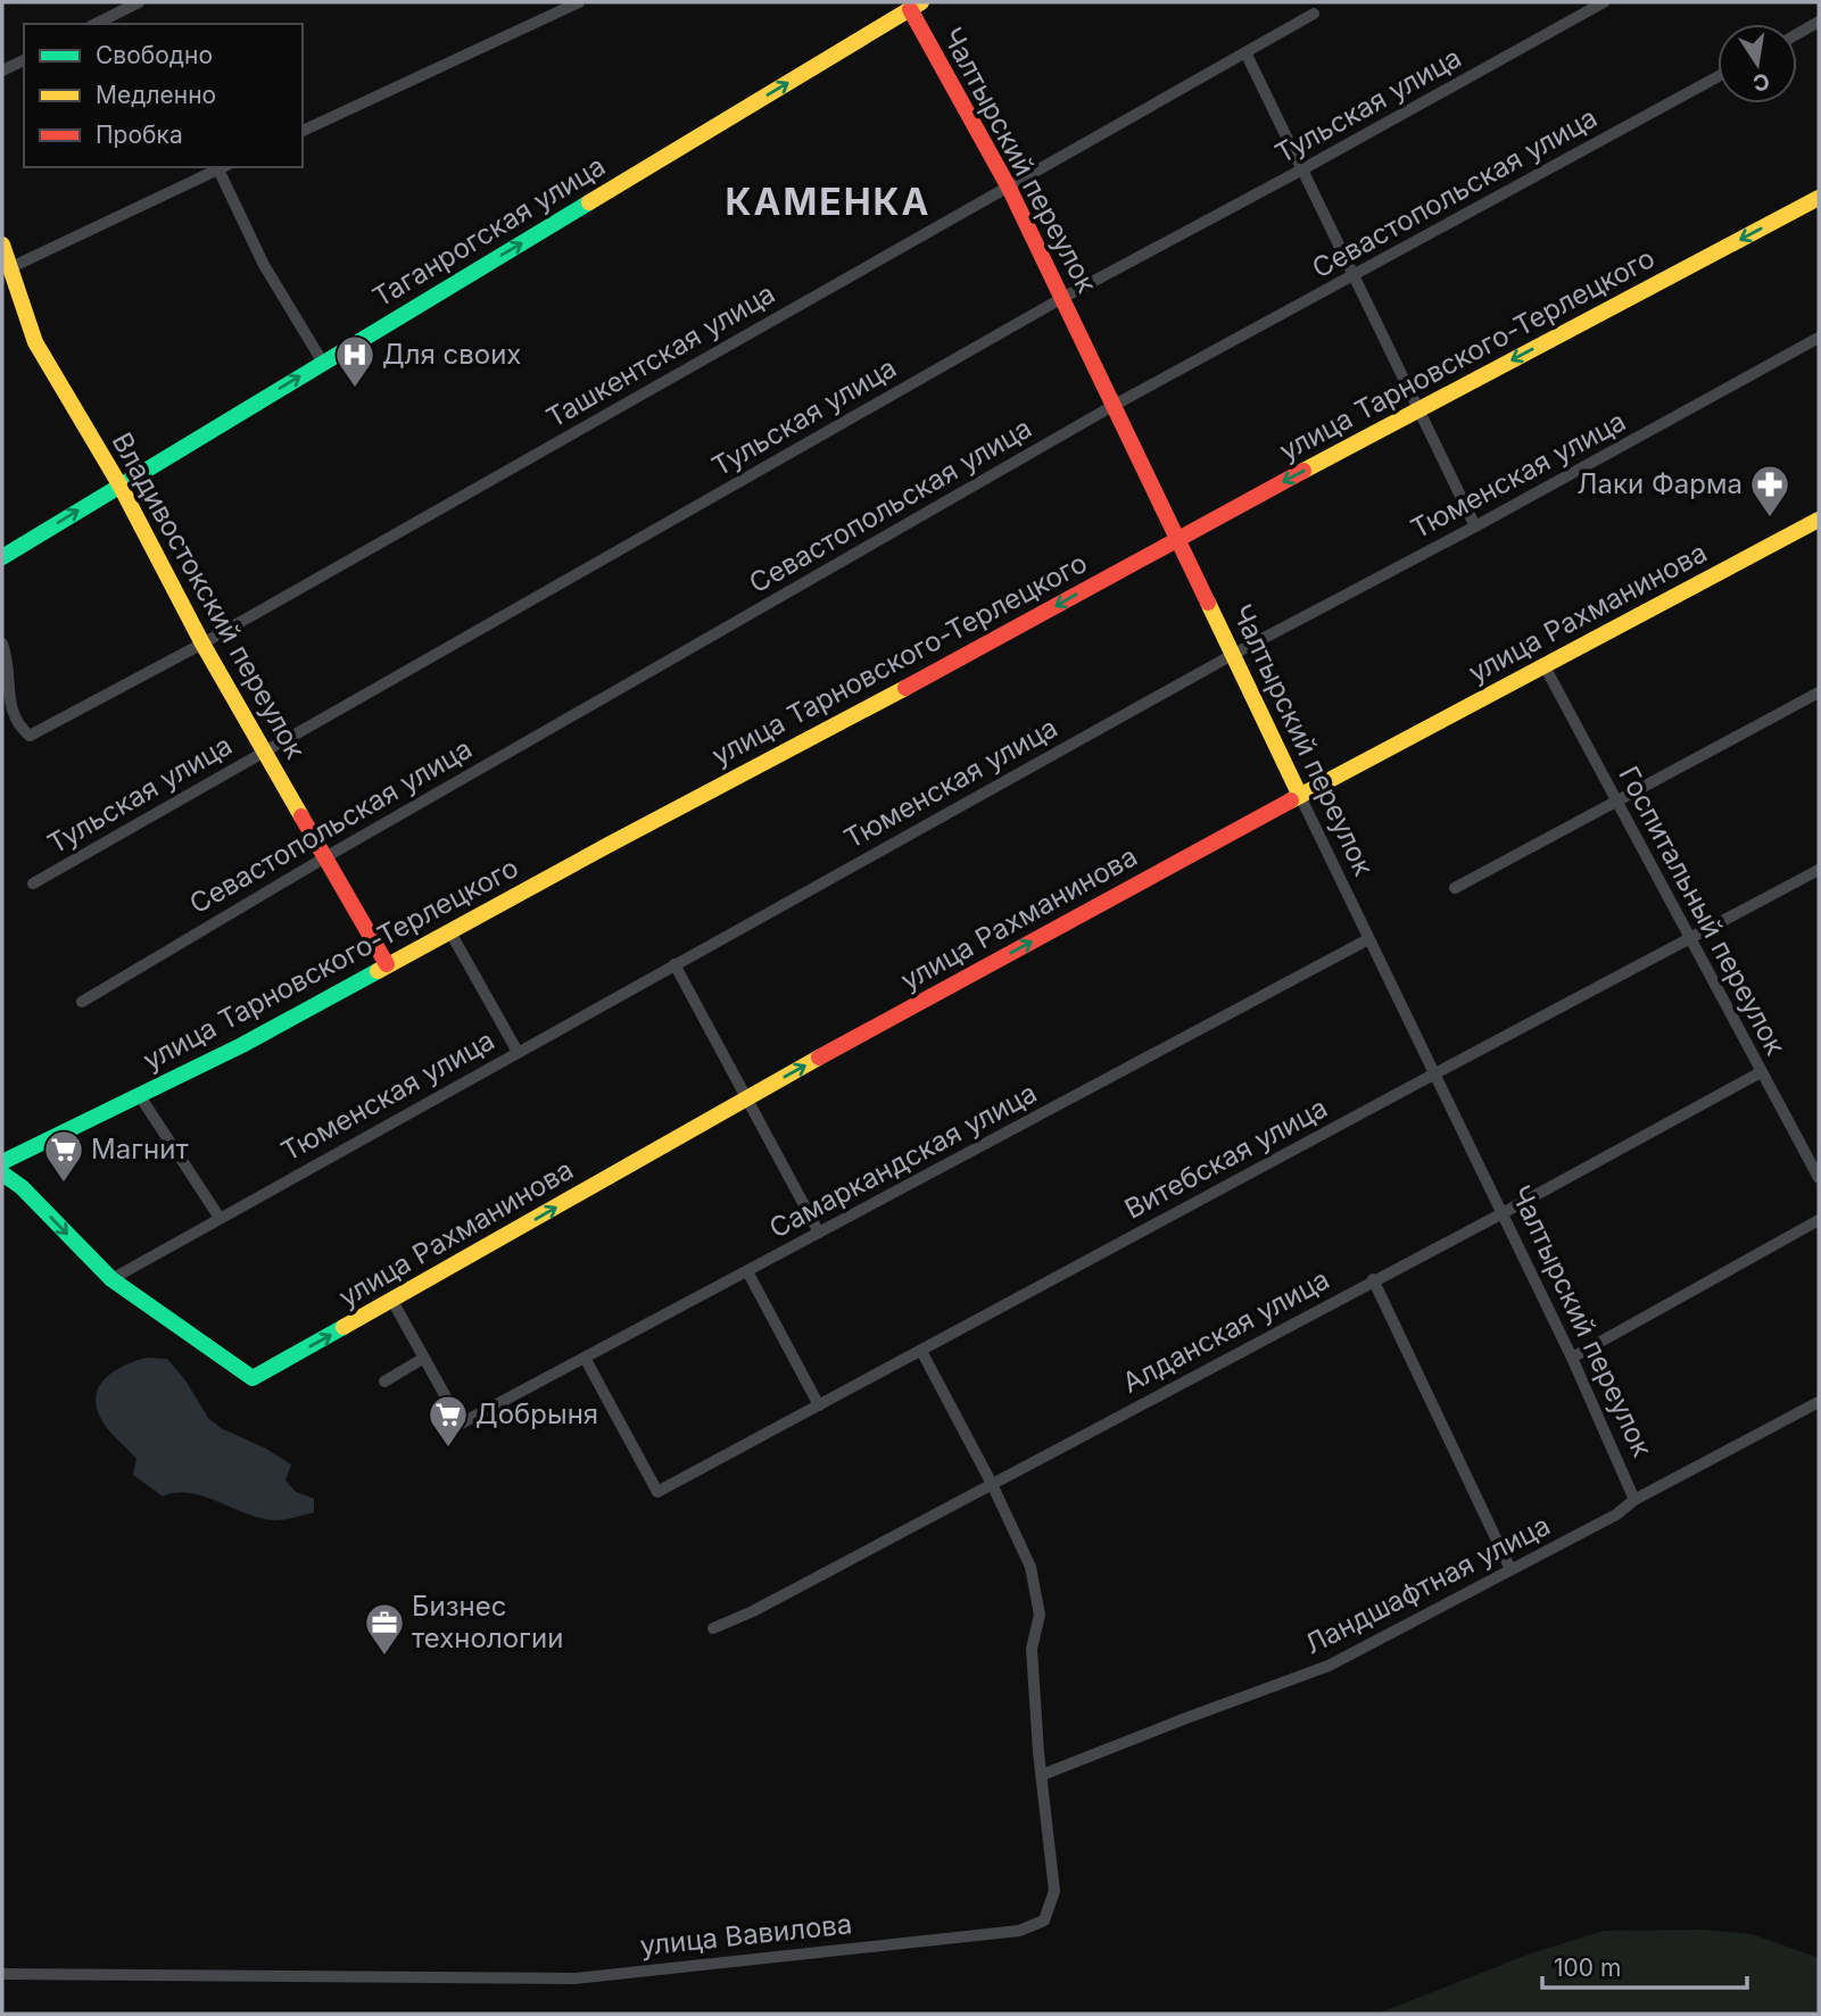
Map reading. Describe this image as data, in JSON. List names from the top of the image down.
{
  "streets": {
    "street": [
      "Тульская улица",
      "Чалтырский переулок",
      "Севастопольская улица",
      "Таганрогская улица",
      "улица Тарновского-Терлецкого",
      "Ташкентская улица",
      "Тюменская улица",
      "Владивостокский переулок",
      "улица Рахманинова",
      "Госпитальный переулок",
      "Витебская улица",
      "Самаркандская улица",
      "Алданская улица",
      "Ландшафтная улица",
      "улица Вавилова"
    ]
  },
  "crossings": [
    ["Тульская улица", "Чалтырский переулок"],
    ["Тульская улица", "Владивостокский переулок"],
    ["Чалтырский переулок", "Севастопольская улица"],
    ["Чалтырский переулок", "Таганрогская улица"],
    ["Чалтырский переулок", "улица Тарновского-Терлецкого"],
    ["Чалтырский переулок", "Ташкентская улица"],
    ["Чалтырский переулок", "Тюменская улица"],
    ["Чалтырский переулок", "улица Рахманинова"],
    ["Чалтырский переулок", "Витебская улица"],
    ["Чалтырский переулок", "Самаркандская улица"],
    ["Чалтырский переулок", "Алданская улица"],
    ["Чалтырский переулок", "Ландшафтная улица"],
    ["Севастопольская улица", "Владивостокский переулок"],
    ["Таганрогская улица", "Владивостокский переулок"],
    ["улица Тарновского-Терлецкого", "Владивостокский переулок"],
    ["Ташкентская улица", "Владивостокский переулок"],
    ["Тюменская улица", "улица Рахманинова"],
    ["улица Рахманинова", "Госпитальный переулок"],
    ["Госпитальный переулок", "Витебская улица"],
    ["Госпитальный переулок", "Алданская улица"],
    ["Витебская улица", "Самаркандская улица"],
    ["Витебская улица", "улица Вавилова"],
    ["Алданская улица", "улица Вавилова"],
    ["Ландшафтная улица", "улица Вавилова"]
  ],
  "one_way": ["Таганрогская улица", "улица Тарновского-Терлецкого", "улица Рахманинова"],
  "districts": ["КАМЕНКА"],
  "places": {
    "hospital": ["Для своих"],
    "pharmacy": ["Лаки Фарма"],
    "supermarket": ["Магнит", "Добрыня"],
    "office": ["Бизнес технологии"]
  },
  "legend": ["Свободно", "Медленно", "Пробка"],
  "scale_bar": "100 m",
  "north": "bottom"
}
